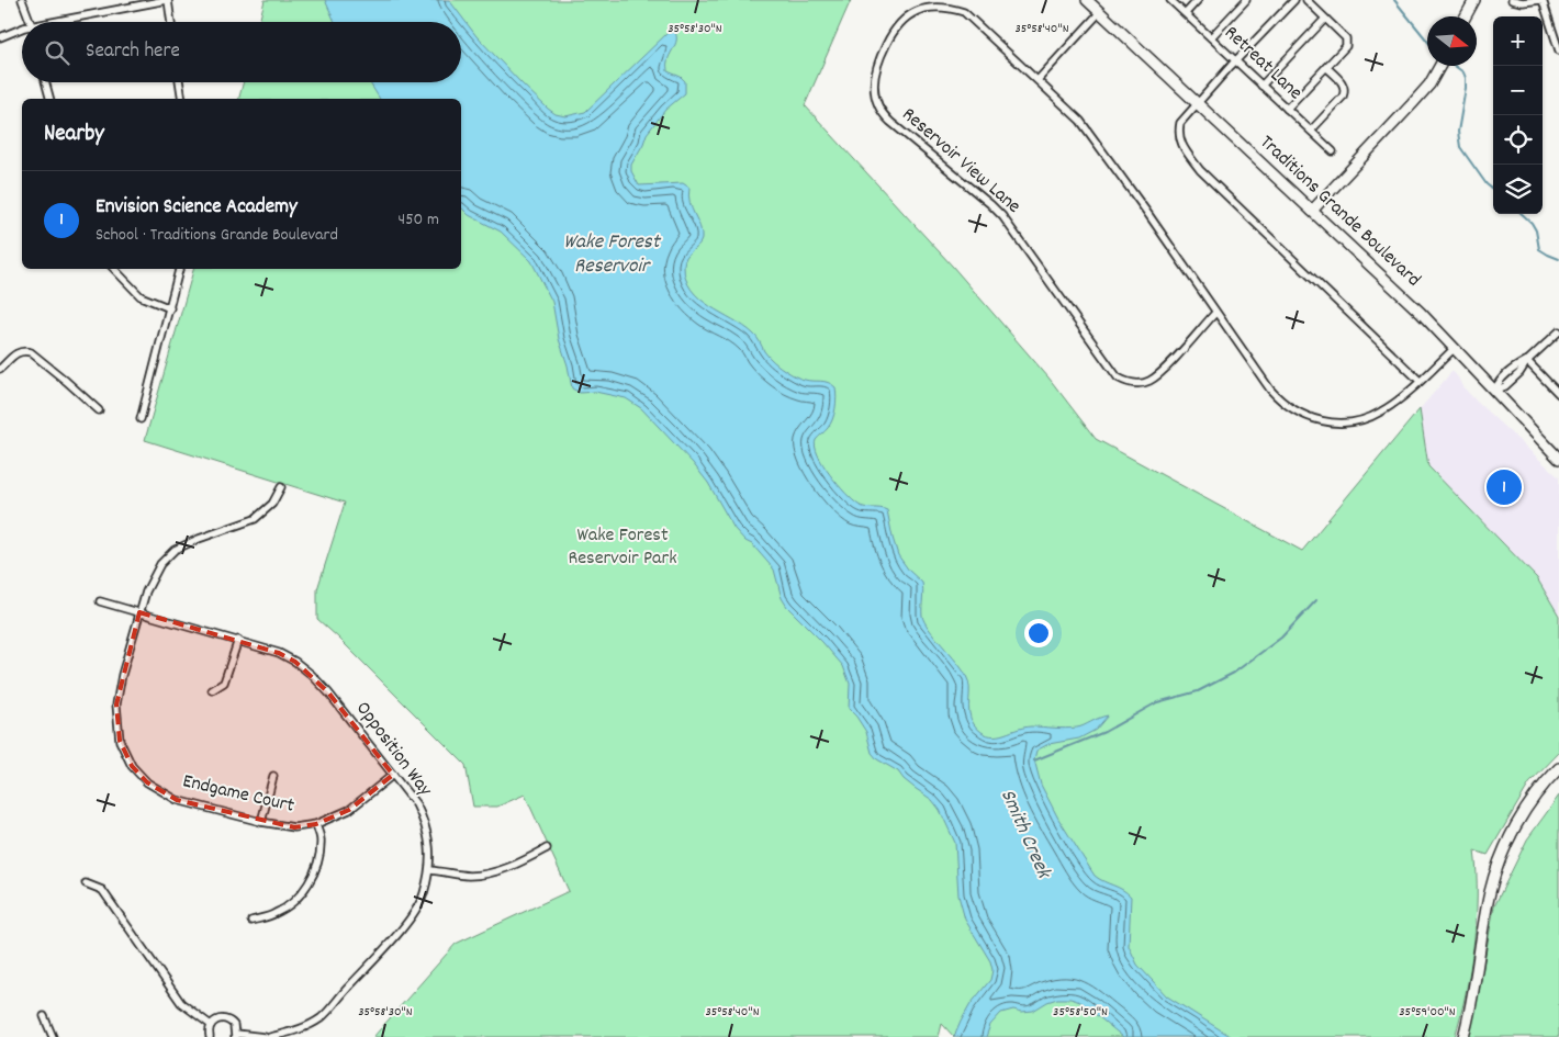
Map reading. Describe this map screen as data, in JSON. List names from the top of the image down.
{
  "streets": {
    "main road": ["Traditions Grande Boulevard"],
    "street": [
      "Retreat Lane",
      "Reservoir View Lane",
      "Opposition Way",
      "Endgame Court"
    ]
  },
  "crossings": [
    ["Reservoir View Lane", "Traditions Grande Boulevard"],
    ["Opposition Way", "Endgame Court"]
  ],
  "water": ["Wake Forest Reservoir", "Smith Creek"],
  "parks": ["Wake Forest Reservoir Park"],
  "north": "right",
  "page": {
    "map_buttons": ["+", "−"],
    "search": "Search here",
    "heading": "Nearby",
    "list": [
      {
        "mark": "1",
        "name": "Envision Science Academy",
        "note": "School · Traditions Grande Boulevard",
        "value": "450 m"
      }
    ],
    "pins": "1"
  },
  "coordinates": [
    "35°58'30\"N",
    "35°58'40\"N",
    "35°58'50\"N",
    "35°59'00\"N"
  ]
}
